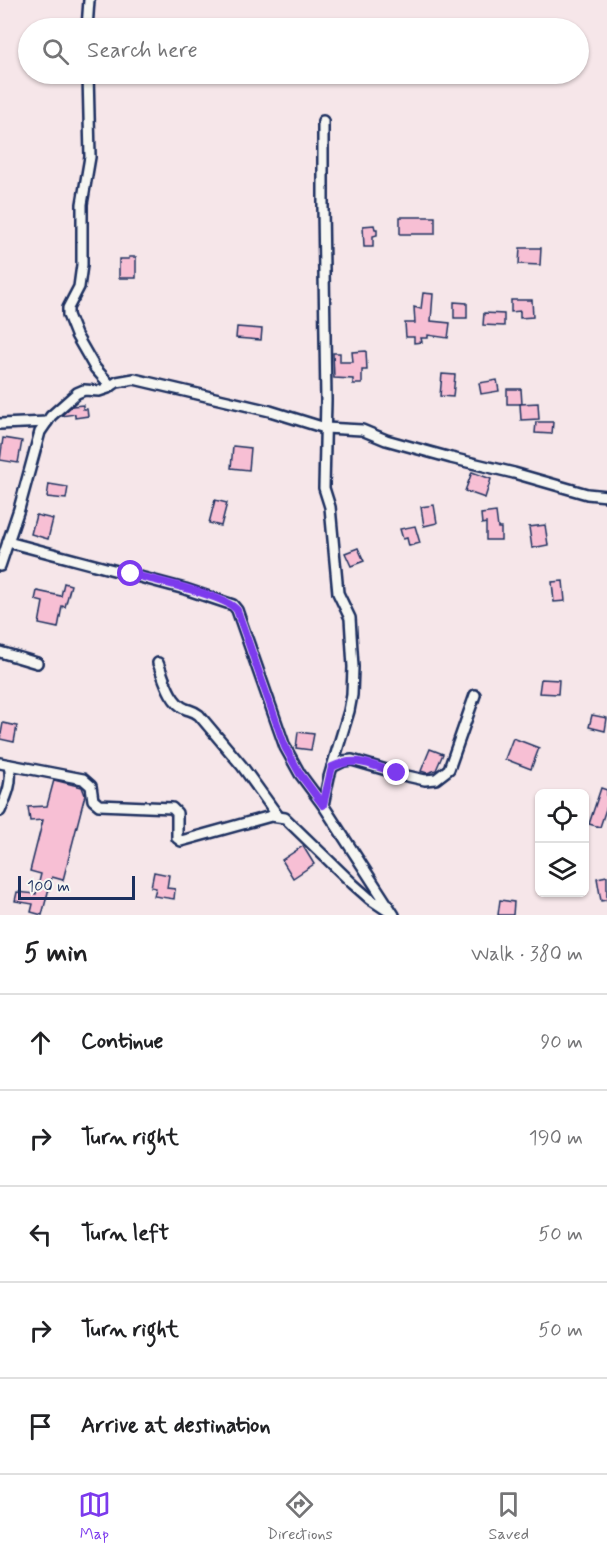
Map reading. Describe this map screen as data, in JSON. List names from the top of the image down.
{
  "scale_bar": "100 m",
  "page": {
    "search": "Search here",
    "scale": "100 m",
    "heading": ["5 min", "Walk · 380 m"],
    "list": [
      ["Continue", "90 m"],
      ["Turn right", "190 m"],
      ["Turn left", "50 m"],
      ["Turn right", "50 m"],
      "Arrive at destination"
    ],
    "nav": ["Map", "Directions", "Saved"]
  }
}
